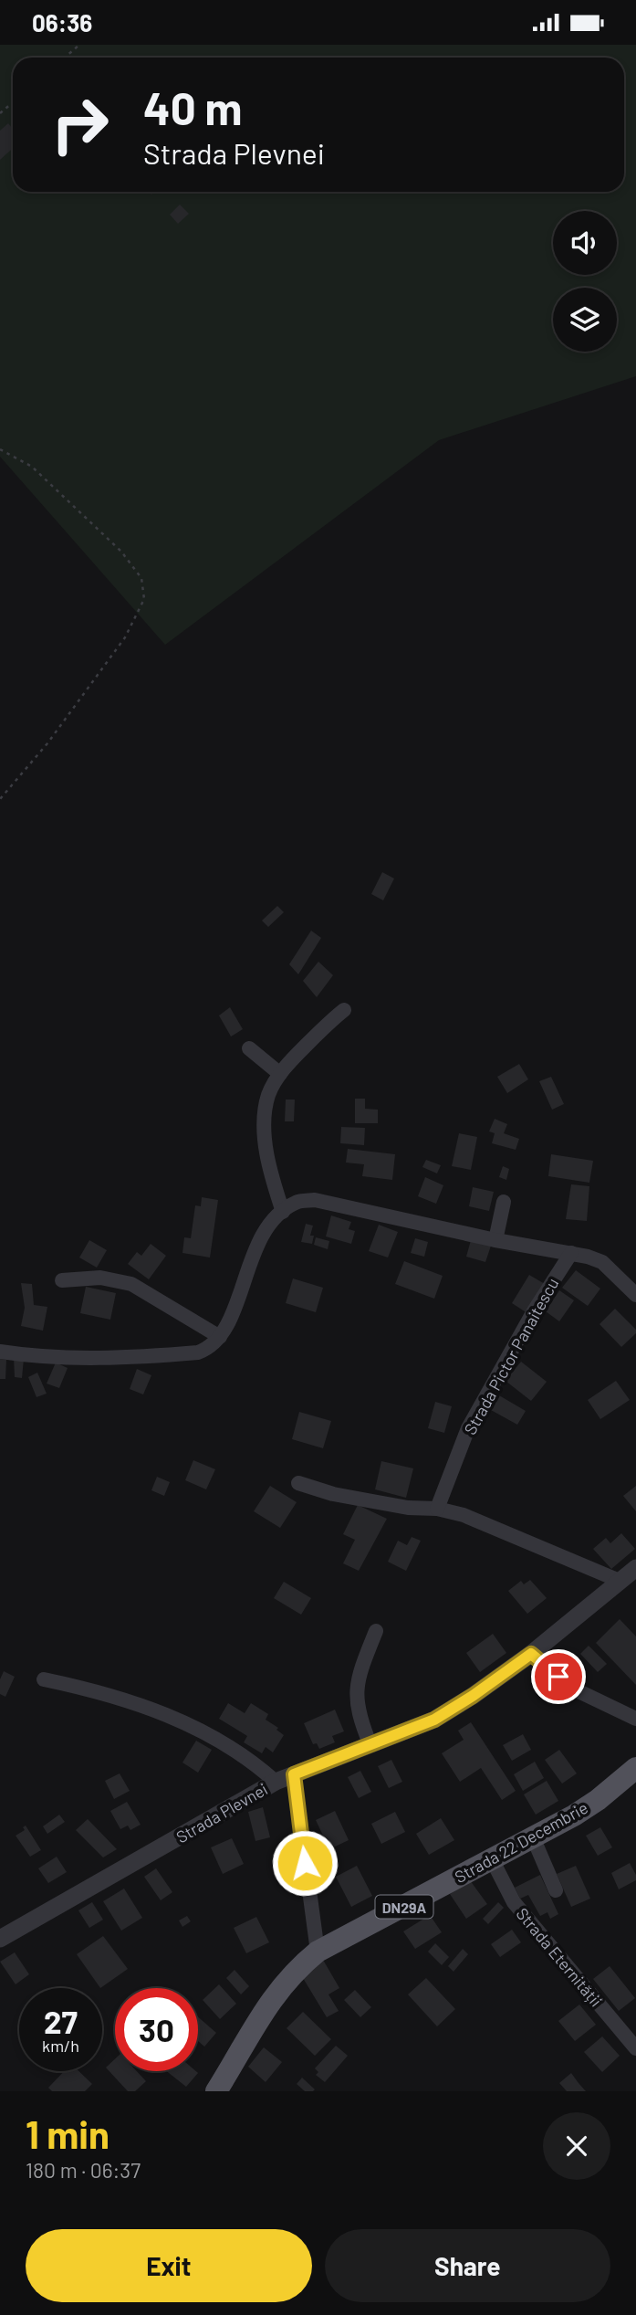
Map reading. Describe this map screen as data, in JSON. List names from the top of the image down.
{
  "streets": {
    "main road": ["Strada 22 Decembrie", "DN29A"],
    "street": ["Strada Pictor Panaitescu", "Strada Plevnei", "Strada Eternității"]
  },
  "crossings": [
    ["Strada 22 Decembrie", "Strada Eternității"]
  ],
  "page": {
    "status": "06:36",
    "turn": ["40 m", "Strada Plevnei"],
    "speed": "27 km/h",
    "limit": "30",
    "heading": ["1 min", "180 m · 06:37"],
    "buttons": ["Exit", "Share"]
  }
}
